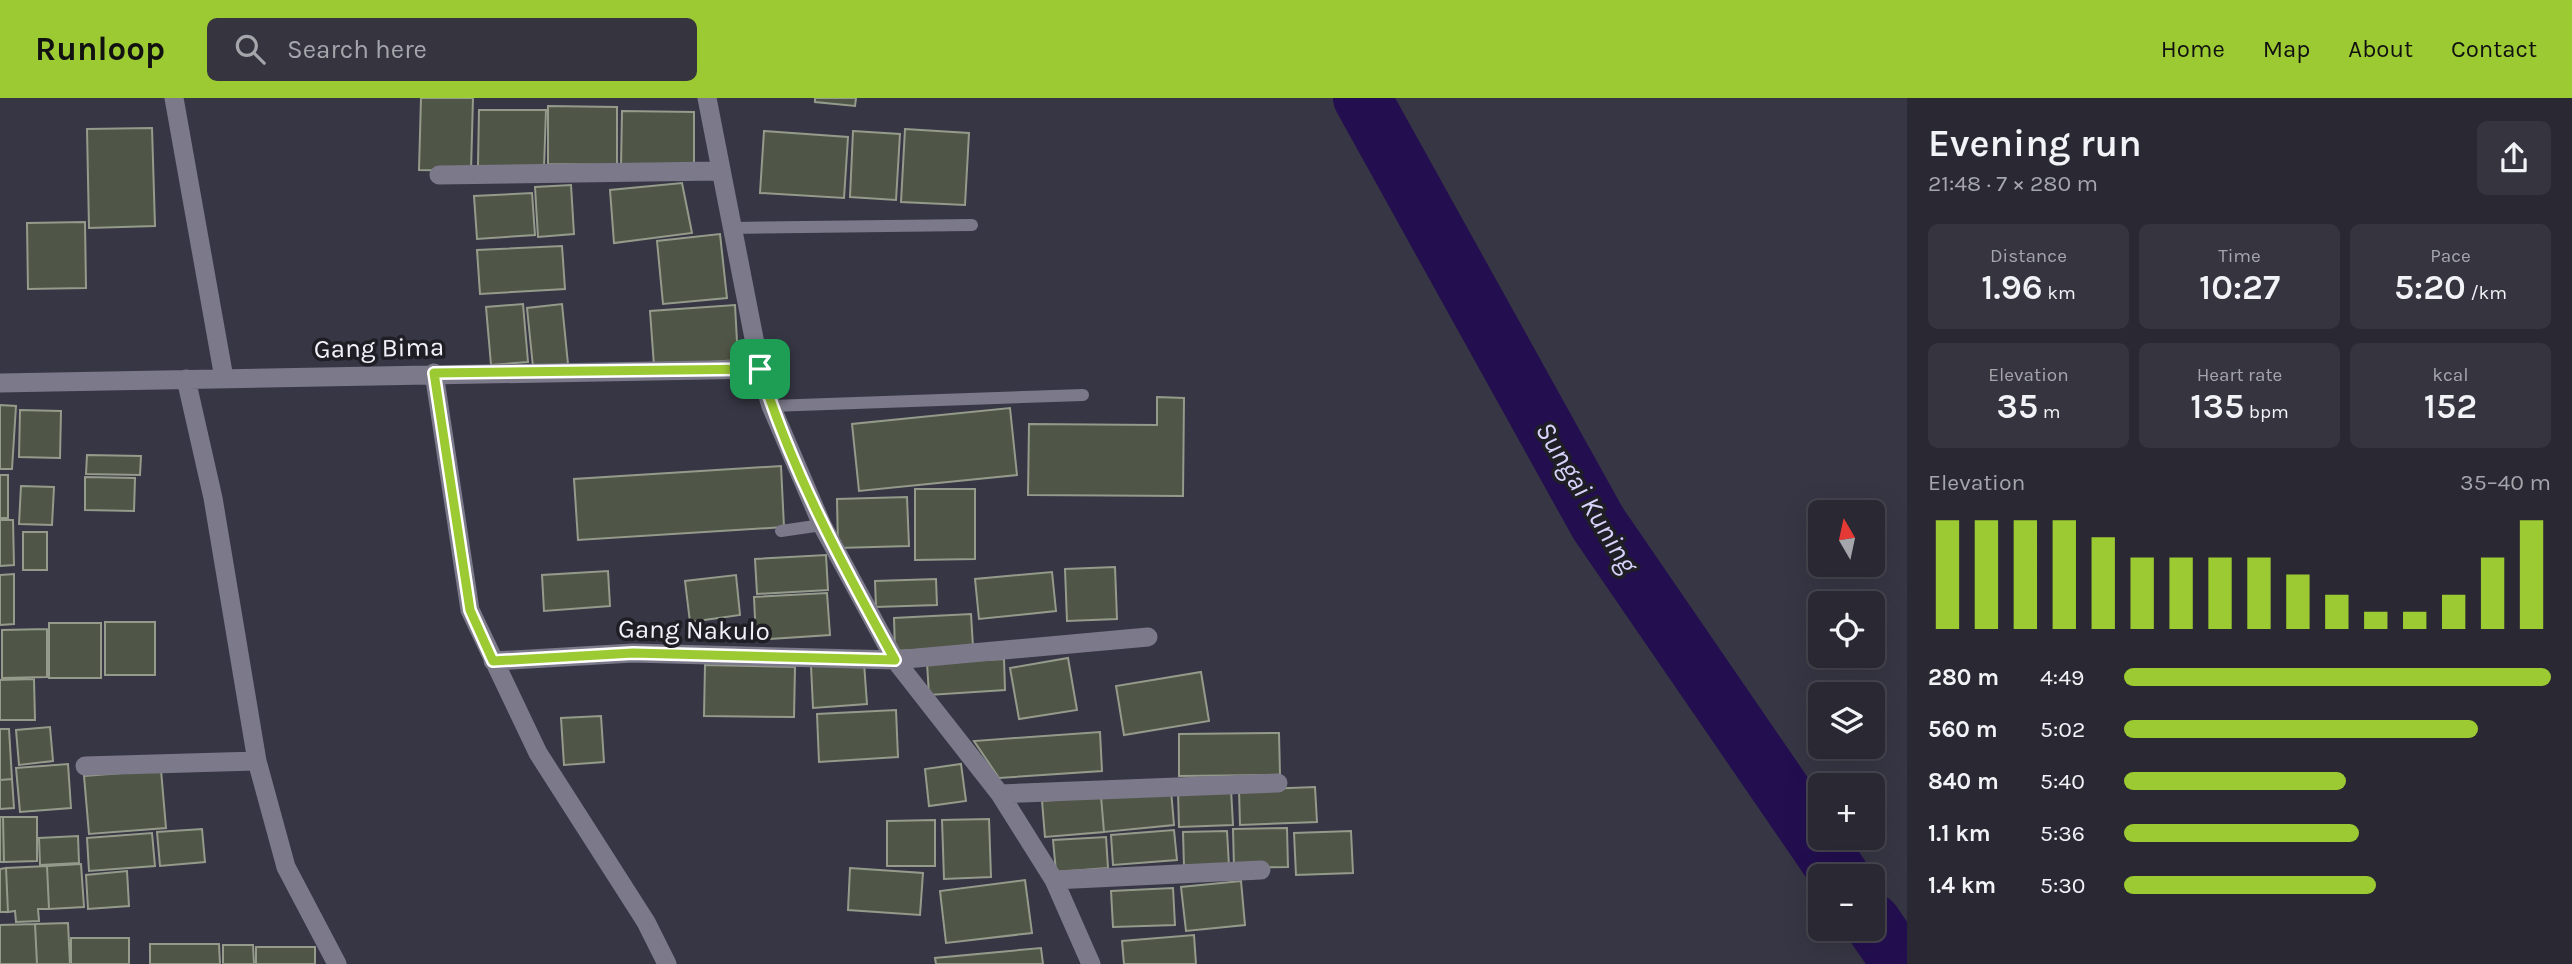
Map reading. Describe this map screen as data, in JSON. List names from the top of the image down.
{
  "streets": {
    "street": ["Gang Bima", "Gang Nakulo"]
  },
  "water": ["Sungai Kuning"],
  "north": "top",
  "page": {
    "header": "Runloop",
    "search": "Search here",
    "nav": [
      "Home",
      "Map",
      "About",
      "Contact"
    ],
    "heading": ["Evening run", "21:48 · 7 × 280 m"],
    "stats": [
      ["Distance", "1.96 km"],
      ["Time", "10:27"],
      ["Pace", "5:20 /km"],
      ["Elevation", "35 m"],
      ["Heart rate", "135 bpm"],
      ["kcal", "152"]
    ],
    "chart": ["Elevation", "35–40 m"],
    "map_buttons": ["+", "−"],
    "list": [
      {
        "name": "280 m",
        "note": "4:49"
      },
      {
        "name": "560 m",
        "note": "5:02"
      },
      {
        "name": "840 m",
        "note": "5:40"
      },
      {
        "name": "1.1 km",
        "note": "5:36"
      },
      {
        "name": "1.4 km",
        "note": "5:30"
      }
    ]
  }
}
